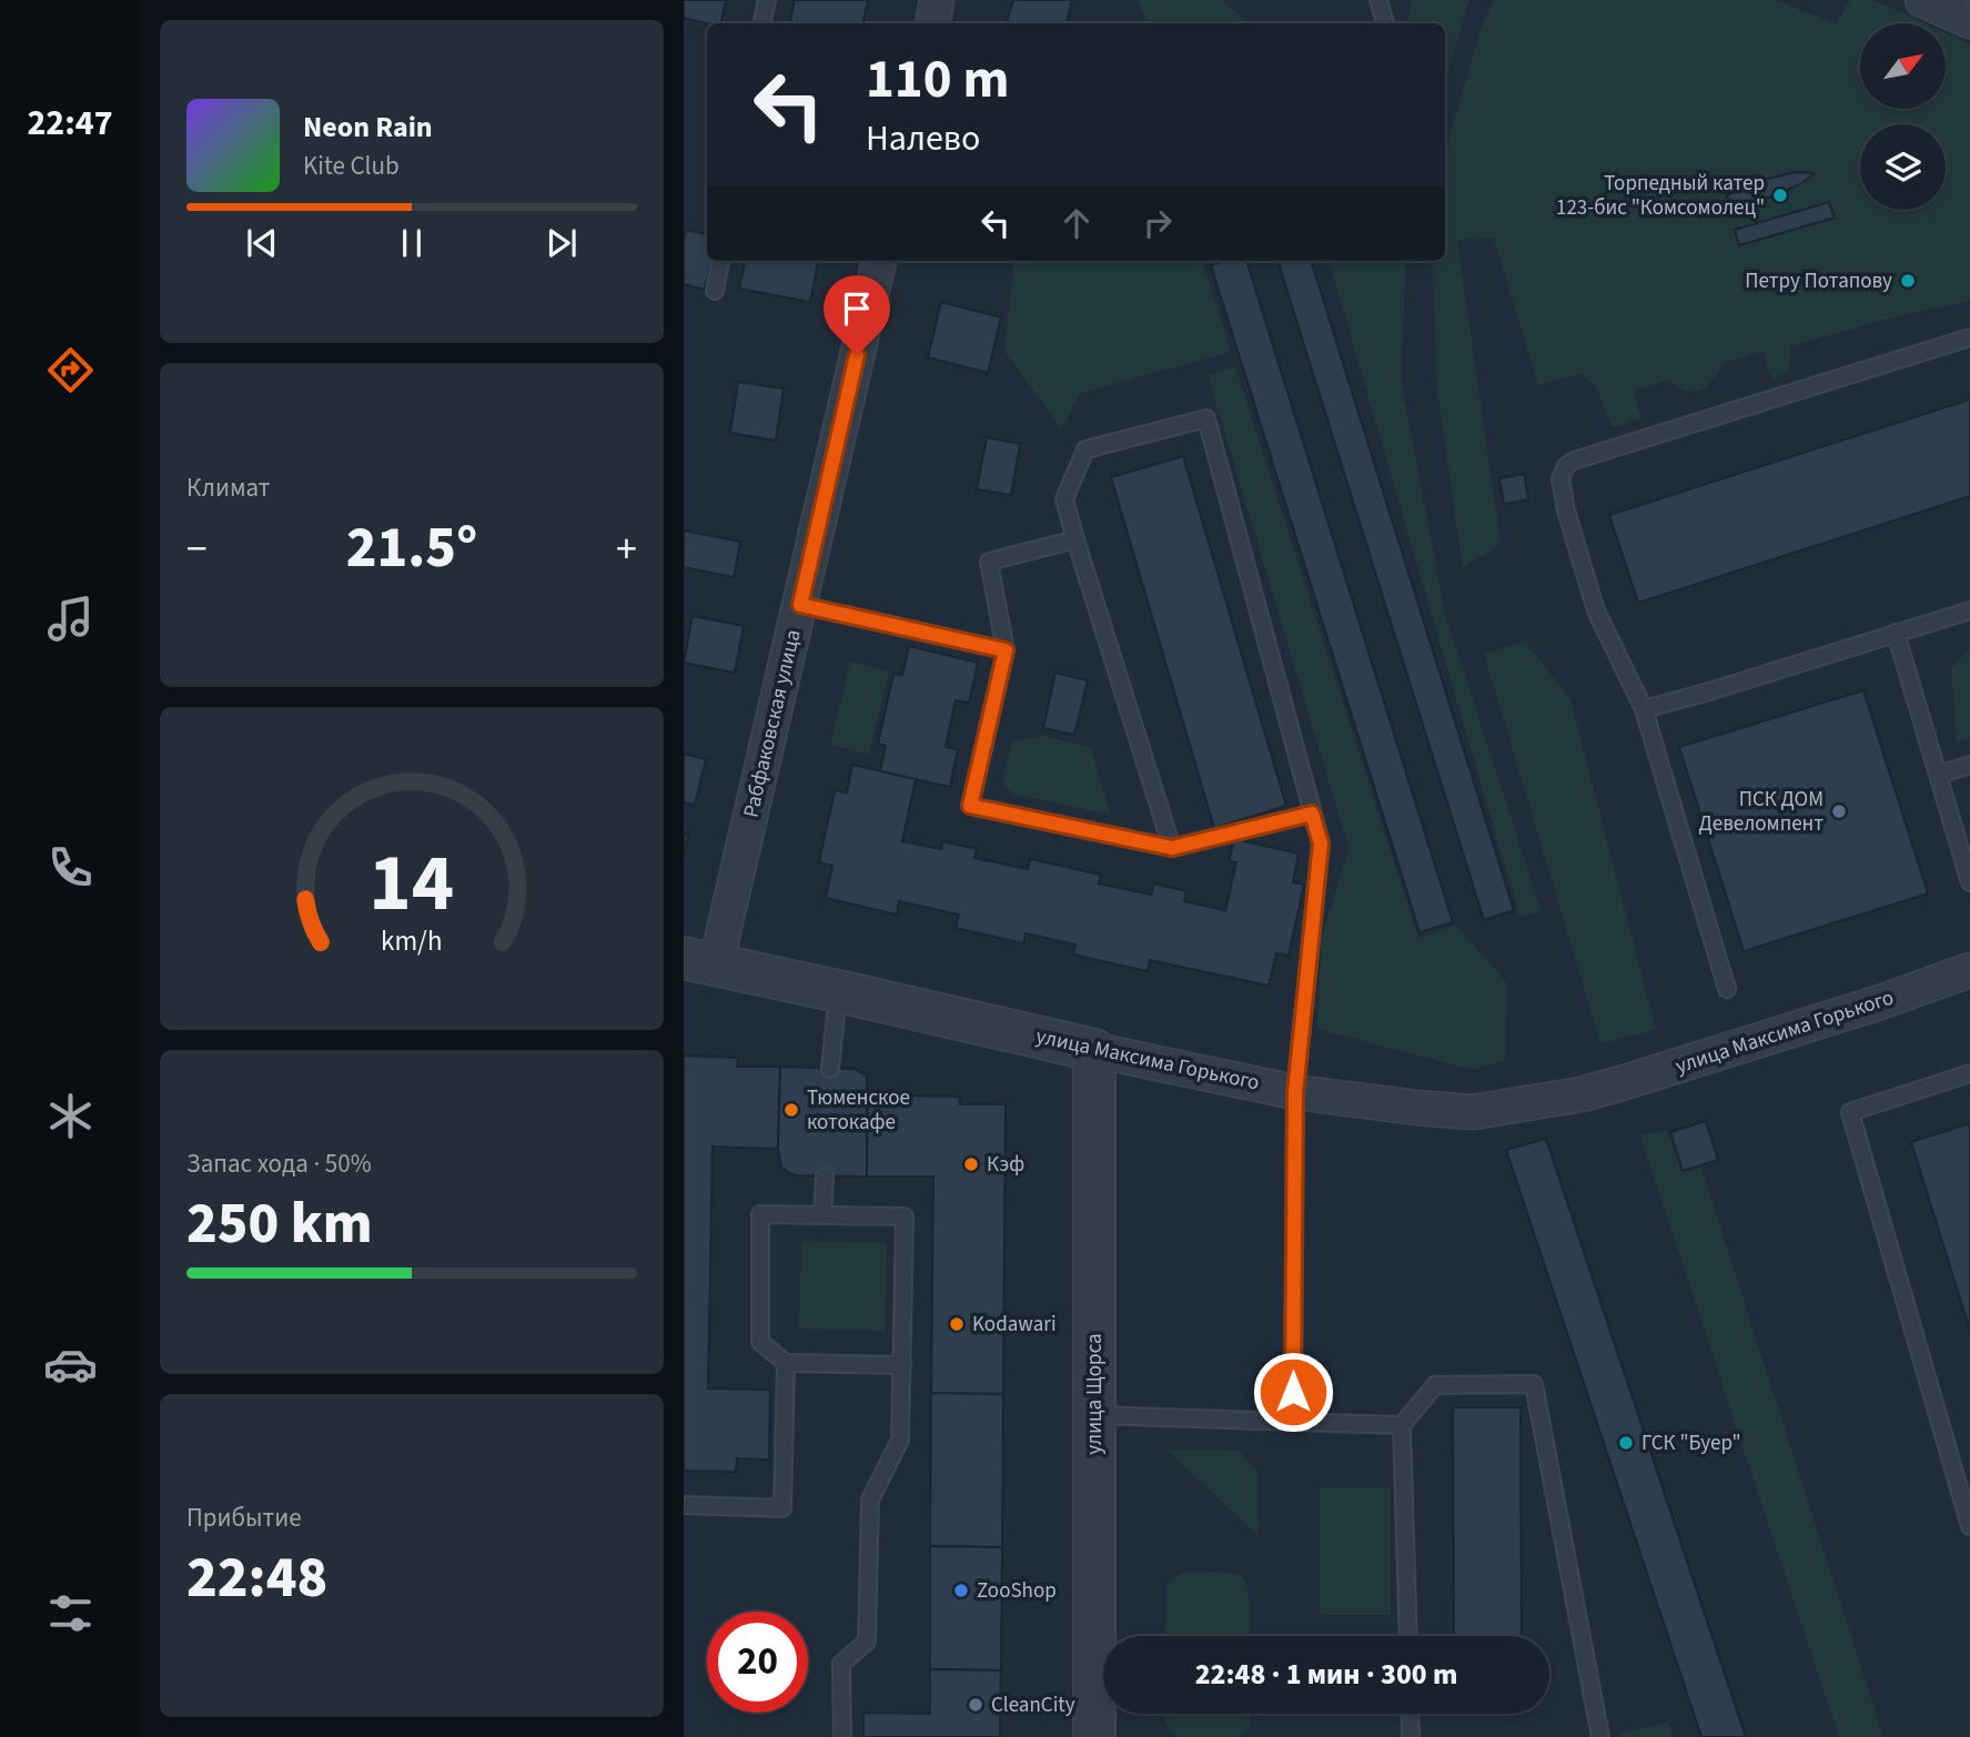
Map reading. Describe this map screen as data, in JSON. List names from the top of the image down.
{
  "streets": {
    "street": ["Рабфаковская улица", "улица Максима Горького", "улица Щорса"]
  },
  "crossings": [
    ["Рабфаковская улица", "улица Максима Горького"],
    ["улица Максима Горького", "улица Щорса"]
  ],
  "places": [
    "Торпедный катер 123-бис \"Комсомолец\"",
    "Петру Потапову",
    "ПСК ДОМ Девеломпент",
    "Тюменское котокафе",
    "Кэф",
    "Kodawari",
    "ГСК \"Буер\"",
    "ZooShop",
    "CleanCity"
  ],
  "north": "top right",
  "page": {
    "tabs": "22:47",
    "turn": ["110 m", "Налево"],
    "song": ["Neon Rain", "Kite Club"],
    "tile": [
      "Климат",
      ["Запас хода · 50%", "250 km"],
      ["Прибытие", "22:48"]
    ],
    "heat": ["−", "21.5°", "+"],
    "limit": "20",
    "trip": "22:48 · 1 мин · 300 m",
    "gauge": ["14", "km/h"]
  }
}
